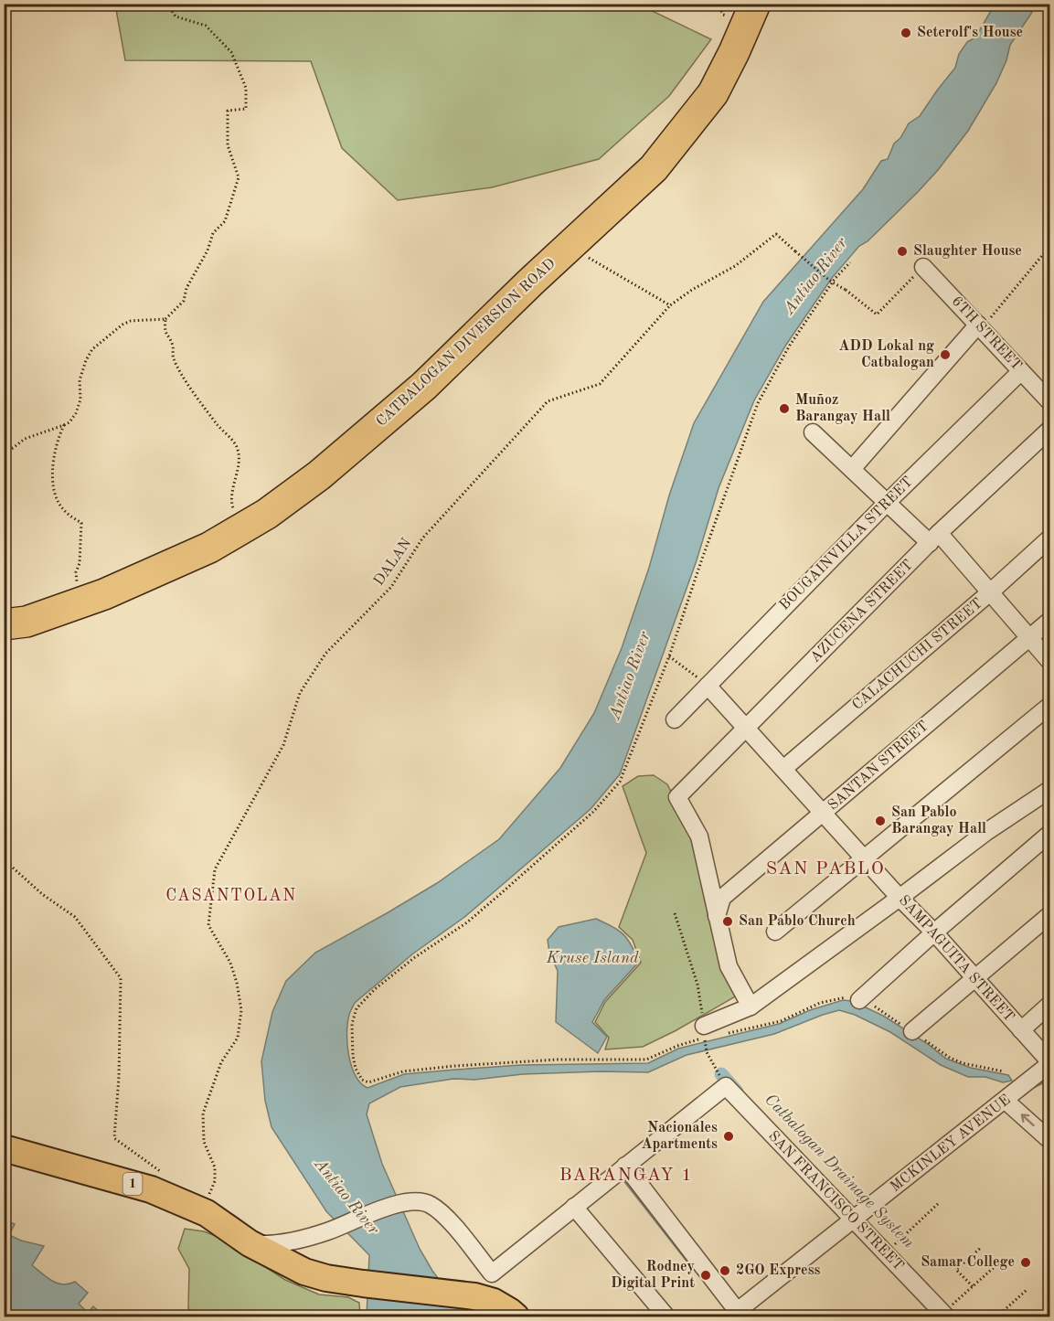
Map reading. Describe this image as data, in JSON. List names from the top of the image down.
{
  "streets": {
    "highway": ["CATBALOGAN DIVERSION ROAD"],
    "main road": ["1"],
    "street": [
      "6TH STREET",
      "BOUGAINVILLA STREET",
      "AZUCENA STREET",
      "CALACHUCHI STREET",
      "SANTAN STREET",
      "SAMPAGUITA STREET",
      "MCKINLEY AVENUE",
      "SAN FRANCISCO STREET"
    ],
    "path": ["DALAN"]
  },
  "crossings": [
    ["6TH STREET", "BOUGAINVILLA STREET"],
    ["6TH STREET", "DALAN"],
    ["BOUGAINVILLA STREET", "SAMPAGUITA STREET"],
    ["DALAN", "1"],
    ["AZUCENA STREET", "SANTAN STREET"],
    ["AZUCENA STREET", "SAMPAGUITA STREET"],
    ["CALACHUCHI STREET", "SAMPAGUITA STREET"],
    ["SANTAN STREET", "SAMPAGUITA STREET"],
    ["SAMPAGUITA STREET", "MCKINLEY AVENUE"],
    ["MCKINLEY AVENUE", "SAN FRANCISCO STREET"]
  ],
  "districts": ["SAN PABLO", "CASANTOLAN", "BARANGAY 1"],
  "water": ["Antiao River", "Kruse Island", "Catbalogan Drainage System"],
  "places": [
    "Seterolf's House",
    "Slaughter House",
    "ADD Lokal ng Catbalogan",
    "Muñoz Barangay Hall",
    "San Pablo Barangay Hall",
    "San Pablo Church",
    "Nacionales Apartments",
    "Samar College",
    "2GO Express",
    "Rodney Digital Print"
  ]
}
